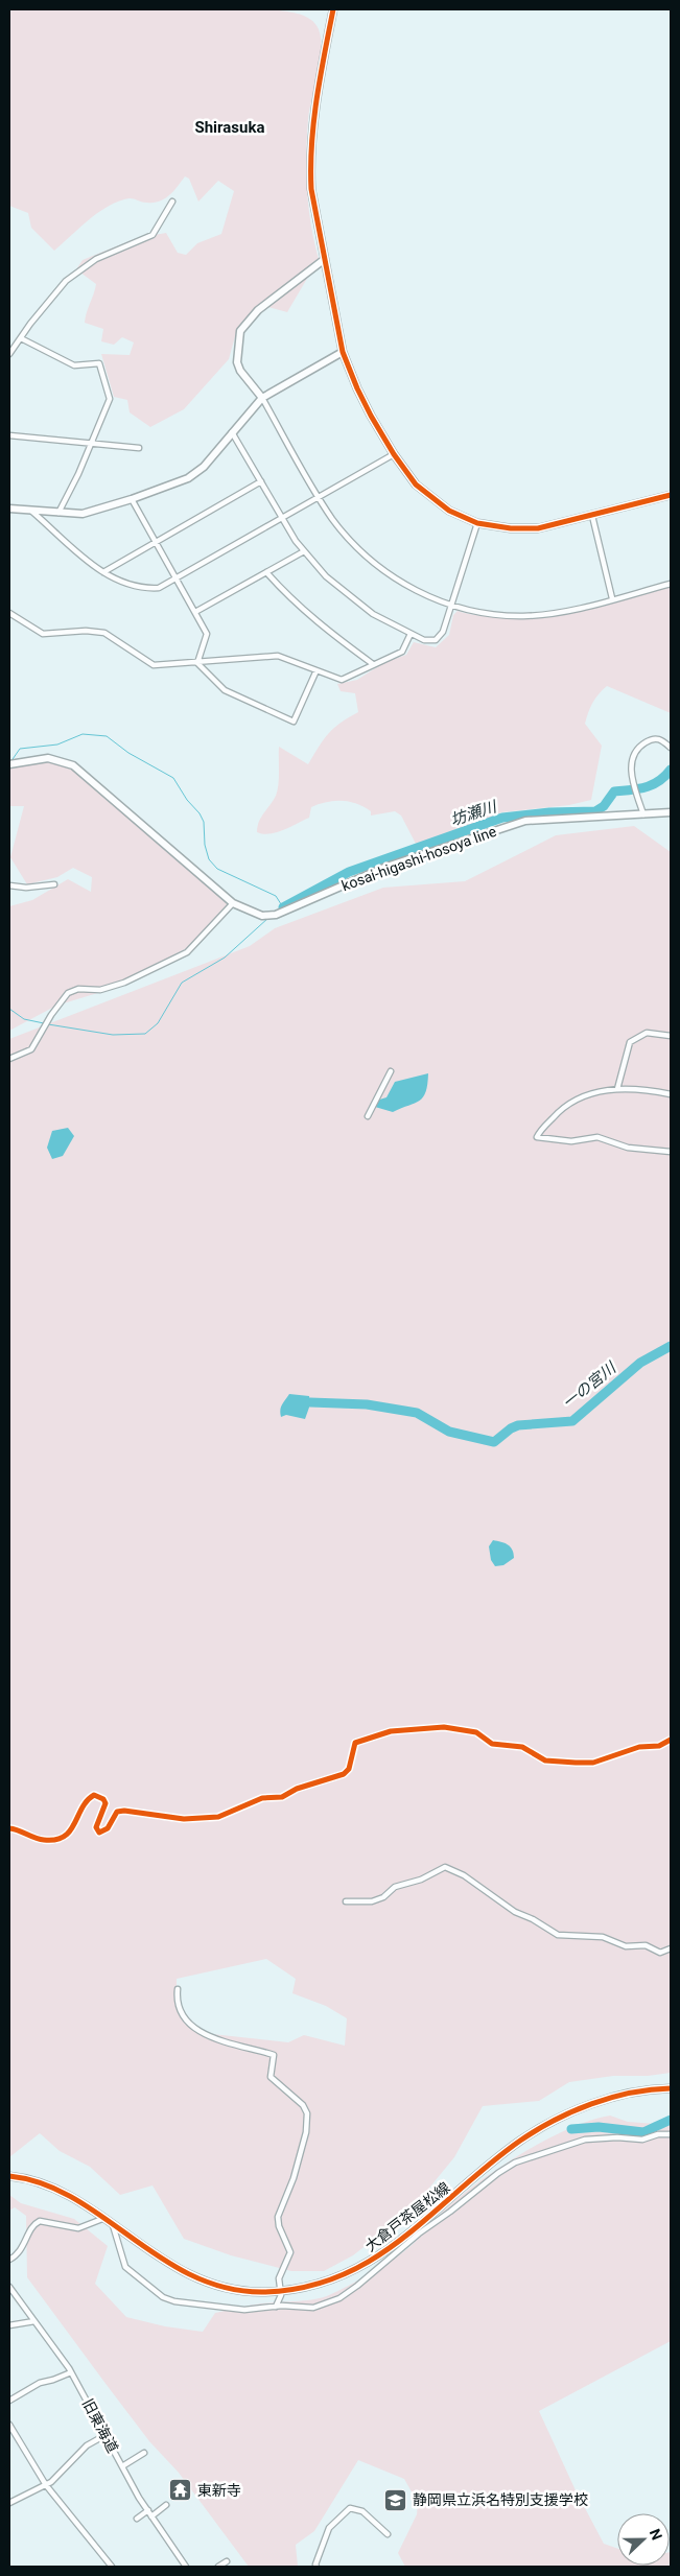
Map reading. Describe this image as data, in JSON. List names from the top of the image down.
{
  "streets": {
    "street": ["kosai-higashi-hosoya line", "大倉戸茶屋松線", "旧東海道"]
  },
  "districts": ["Shirasuka"],
  "water": ["坊瀬川", "一の宮川"],
  "places": {
    "temple": ["東新寺"],
    "school or university": ["静岡県立浜名特別支援学校"]
  },
  "north": "right"
}
